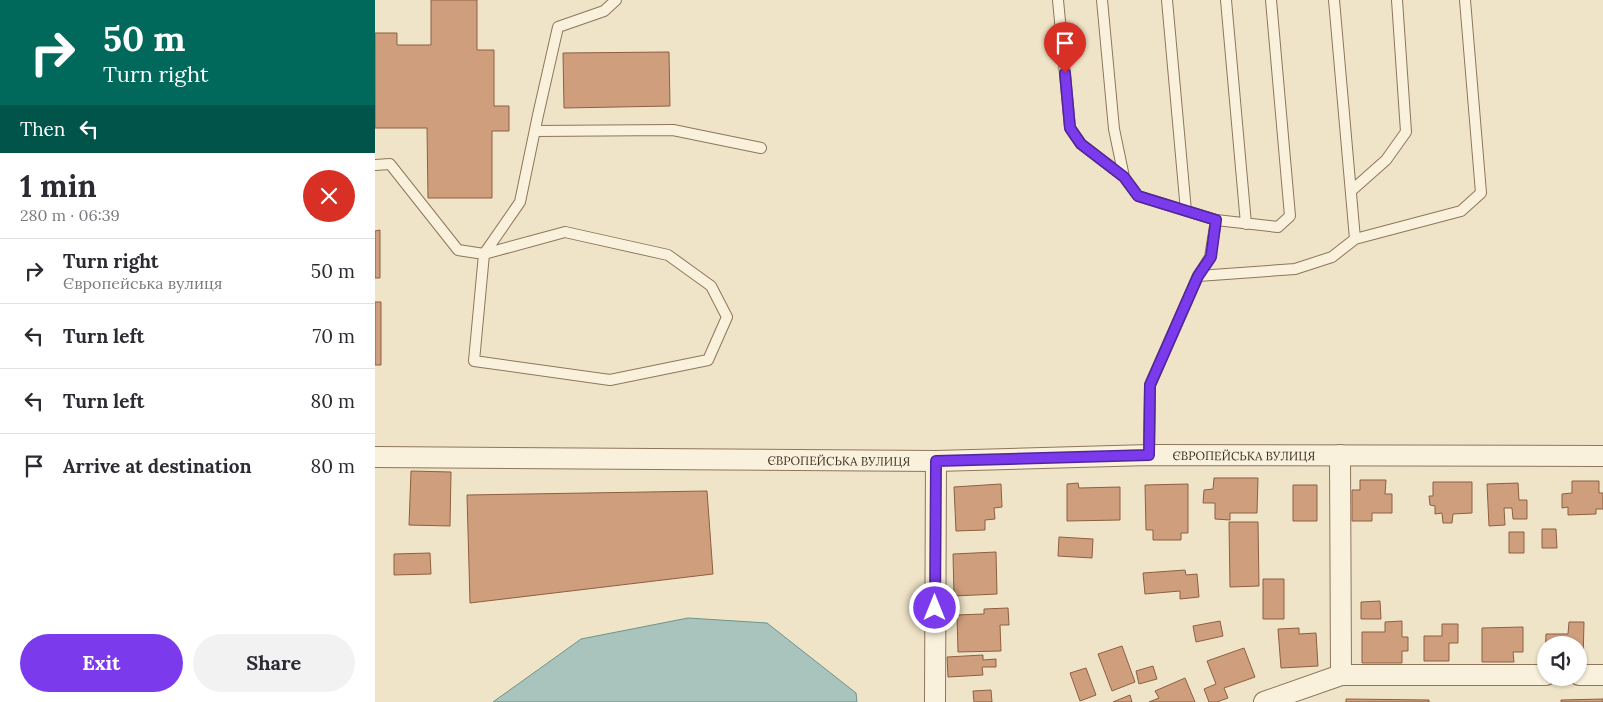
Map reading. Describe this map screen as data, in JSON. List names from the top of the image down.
{
  "streets": {
    "street": ["ЄВРОПЕЙСЬКА ВУЛИЦЯ"]
  },
  "page": {
    "turn": ["50 m", "Turn right"],
    "then": "Then",
    "heading": ["1 min", "280 m · 06:39"],
    "list": [
      {
        "name": "Turn right",
        "note": "Європейська вулиця",
        "value": "50 m"
      },
      {
        "name": "Turn left",
        "value": "70 m"
      },
      {
        "name": "Turn left",
        "value": "80 m"
      },
      {
        "name": "Arrive at destination",
        "value": "80 m"
      }
    ],
    "buttons": ["Exit", "Share"]
  }
}
